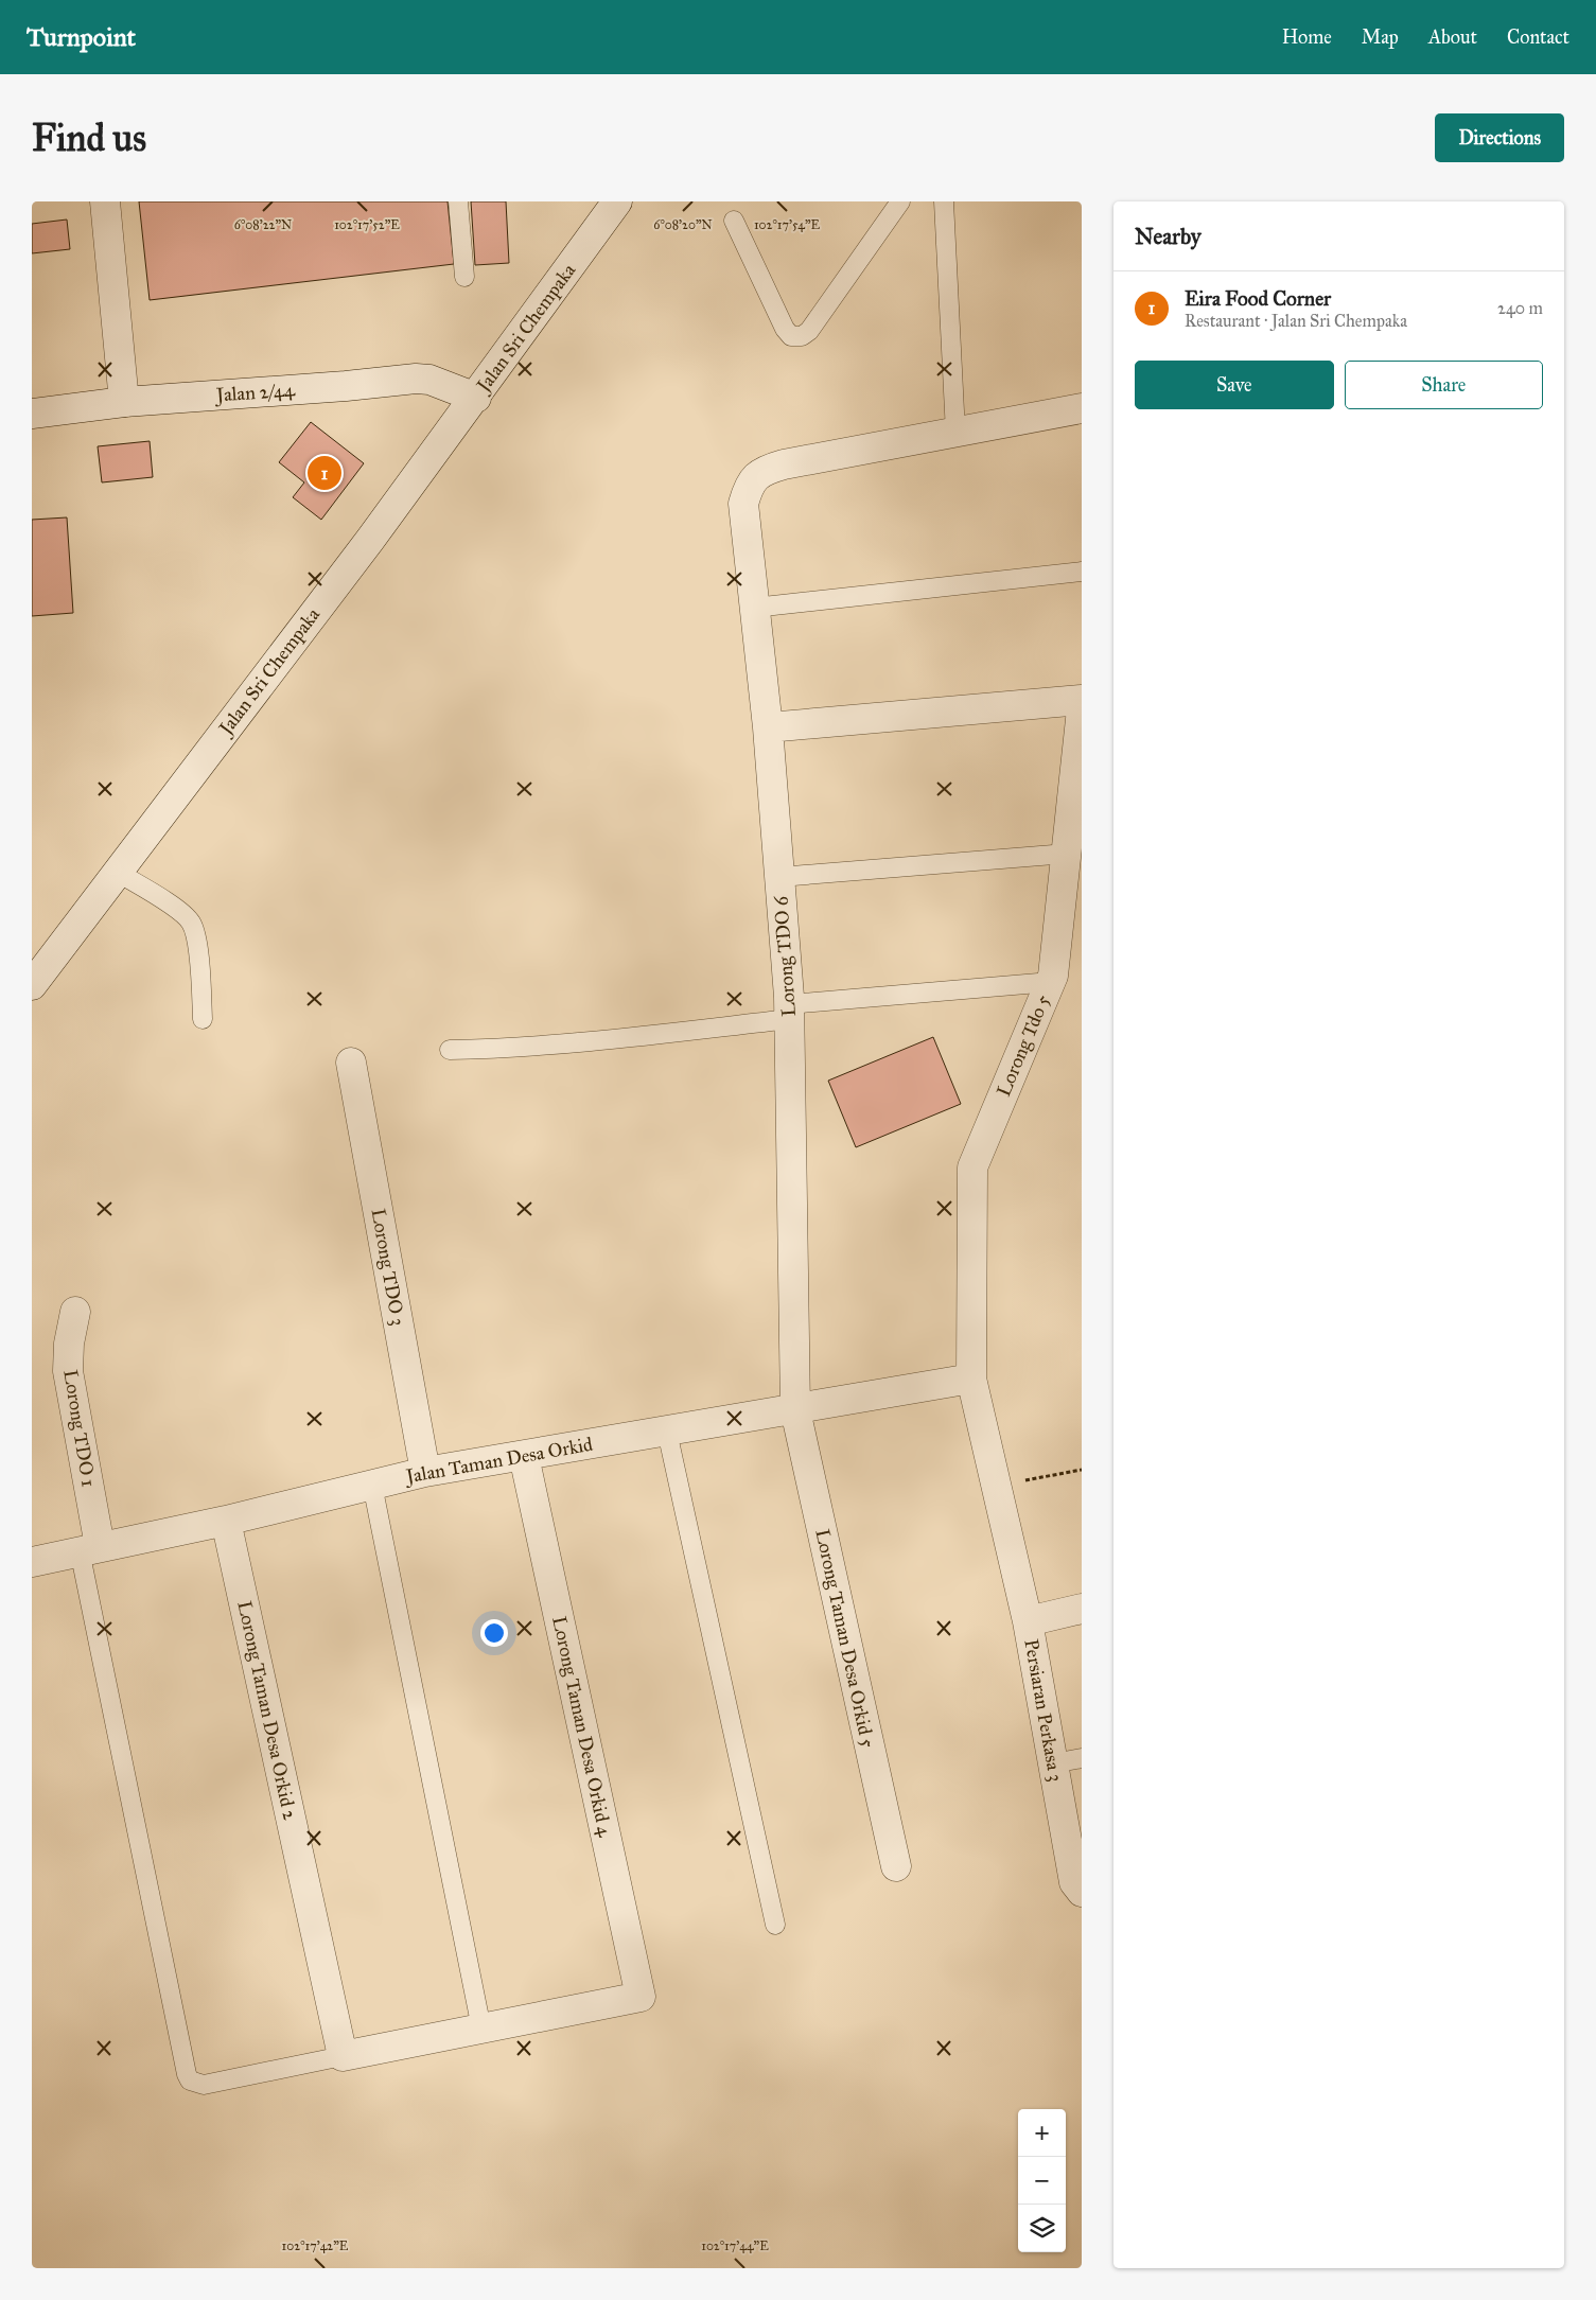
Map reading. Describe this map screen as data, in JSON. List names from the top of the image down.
{
  "streets": {
    "street": [
      "Jalan Sri Chempaka",
      "Jalan 2/44",
      "Lorong TDO 6",
      "Lorong Tdo 5",
      "Lorong TDO 3",
      "Lorong TDO 1",
      "Jalan Taman Desa Orkid",
      "Lorong Taman Desa Orkid 5",
      "Lorong Taman Desa Orkid 2",
      "Persiaran Perkasa 3",
      "Lorong Taman Desa Orkid 4"
    ]
  },
  "crossings": [
    ["Jalan Sri Chempaka", "Jalan 2/44"],
    ["Lorong TDO 6", "Jalan Taman Desa Orkid"],
    ["Lorong TDO 6", "Lorong Taman Desa Orkid 5"],
    ["Lorong Tdo 5", "Jalan Taman Desa Orkid"],
    ["Lorong Tdo 5", "Persiaran Perkasa 3"],
    ["Lorong TDO 3", "Jalan Taman Desa Orkid"],
    ["Lorong TDO 1", "Jalan Taman Desa Orkid"],
    ["Jalan Taman Desa Orkid", "Lorong Taman Desa Orkid 5"],
    ["Jalan Taman Desa Orkid", "Lorong Taman Desa Orkid 2"],
    ["Jalan Taman Desa Orkid", "Persiaran Perkasa 3"],
    ["Jalan Taman Desa Orkid", "Lorong Taman Desa Orkid 4"]
  ],
  "page": {
    "header": "Turnpoint",
    "nav": [
      "Home",
      "Map",
      "About",
      "Contact"
    ],
    "buttons": [
      "Directions",
      ["Save", "Share"]
    ],
    "title": "Find us",
    "heading": "Nearby",
    "list": [
      {
        "mark": "1",
        "name": "Eira Food Corner",
        "note": "Restaurant · Jalan Sri Chempaka",
        "value": "240 m"
      }
    ],
    "pins": "1",
    "map_buttons": ["+", "−"]
  },
  "coordinates": [
    "102°17'52\"E",
    "102°17'54\"E",
    "6°08'22\"N",
    "6°08'20\"N",
    "102°17'42\"E",
    "102°17'44\"E"
  ]
}
